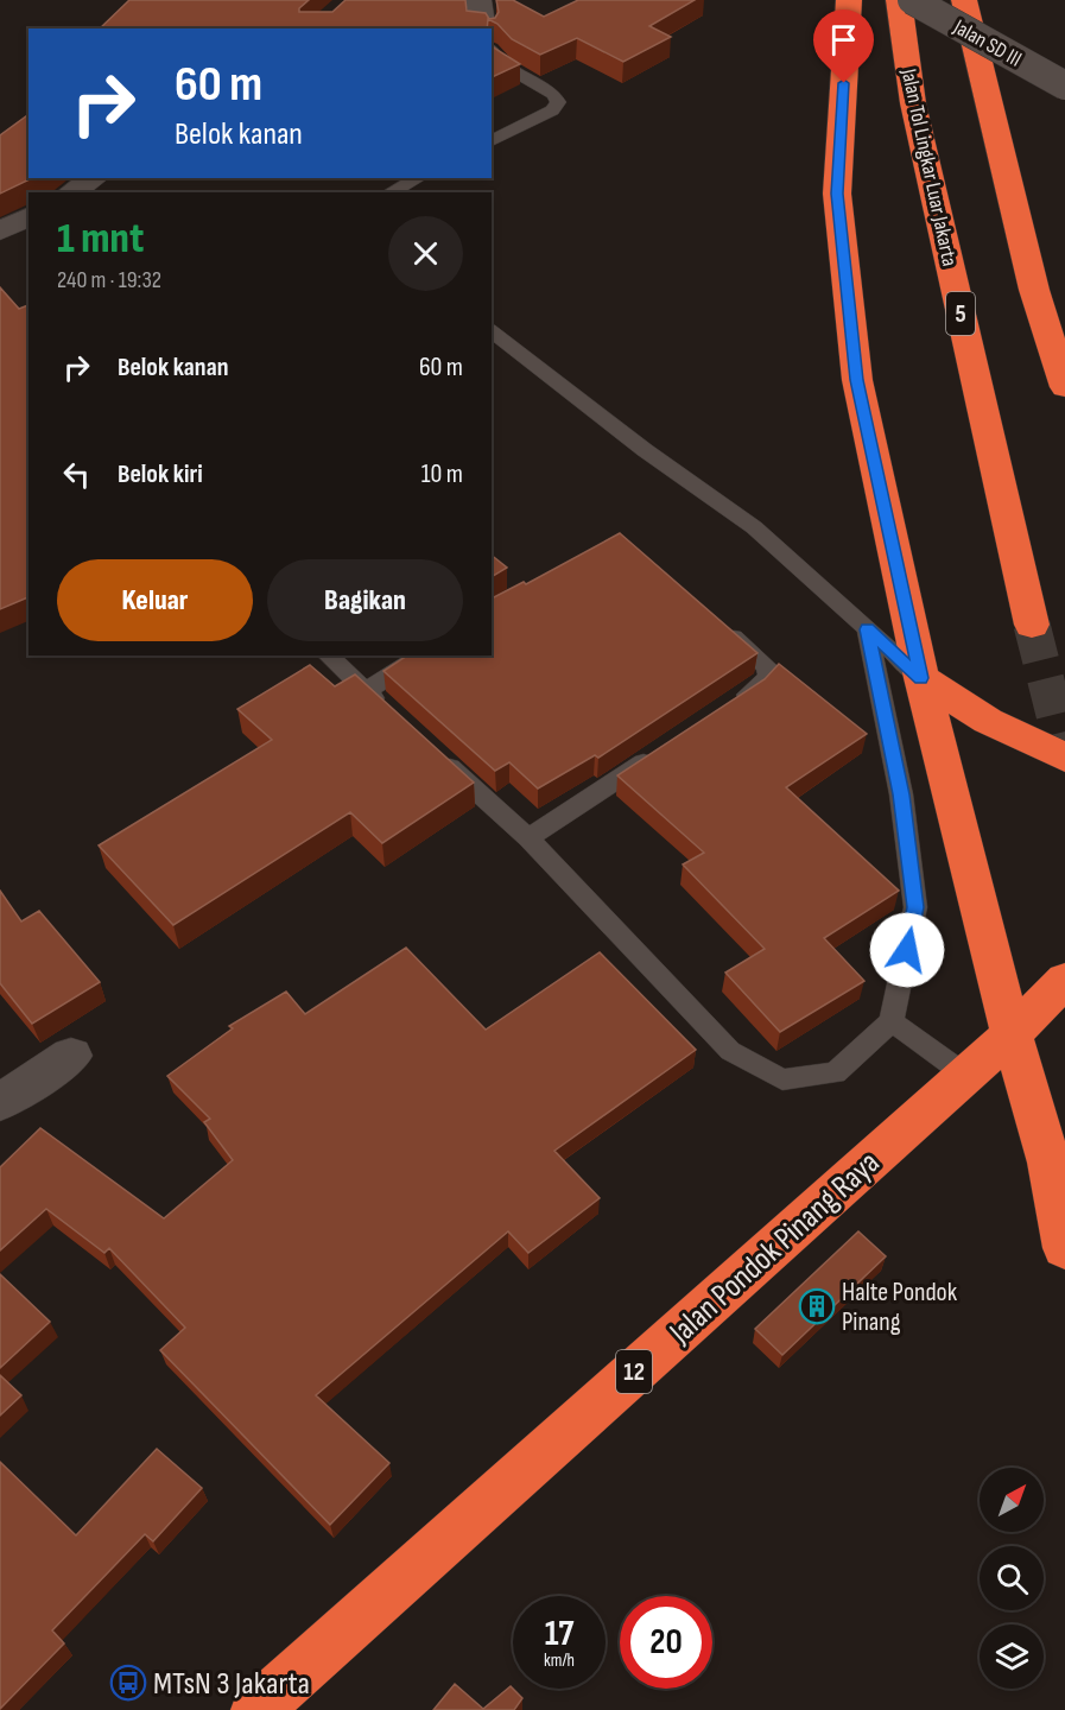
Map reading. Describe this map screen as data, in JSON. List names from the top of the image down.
{
  "streets": {
    "highway": [
      "Jalan Tol Lingkar Luar Jakarta",
      "5",
      "Jalan Pondok Pinang Raya",
      "12"
    ],
    "street": ["Jalan SD III"]
  },
  "places": {
    "building": ["Halte Pondok Pinang"],
    "bus stop": ["MTsN 3 Jakarta"]
  },
  "north": "top right",
  "page": {
    "turn": ["60 m", "Belok kanan"],
    "heading": ["1 mnt", "240 m · 19:32"],
    "list": [
      {
        "name": "Belok kanan",
        "value": "60 m"
      },
      {
        "name": "Belok kiri",
        "value": "10 m"
      }
    ],
    "buttons": ["Keluar", "Bagikan"],
    "speed": "17 km/h",
    "limit": "20"
  }
}
